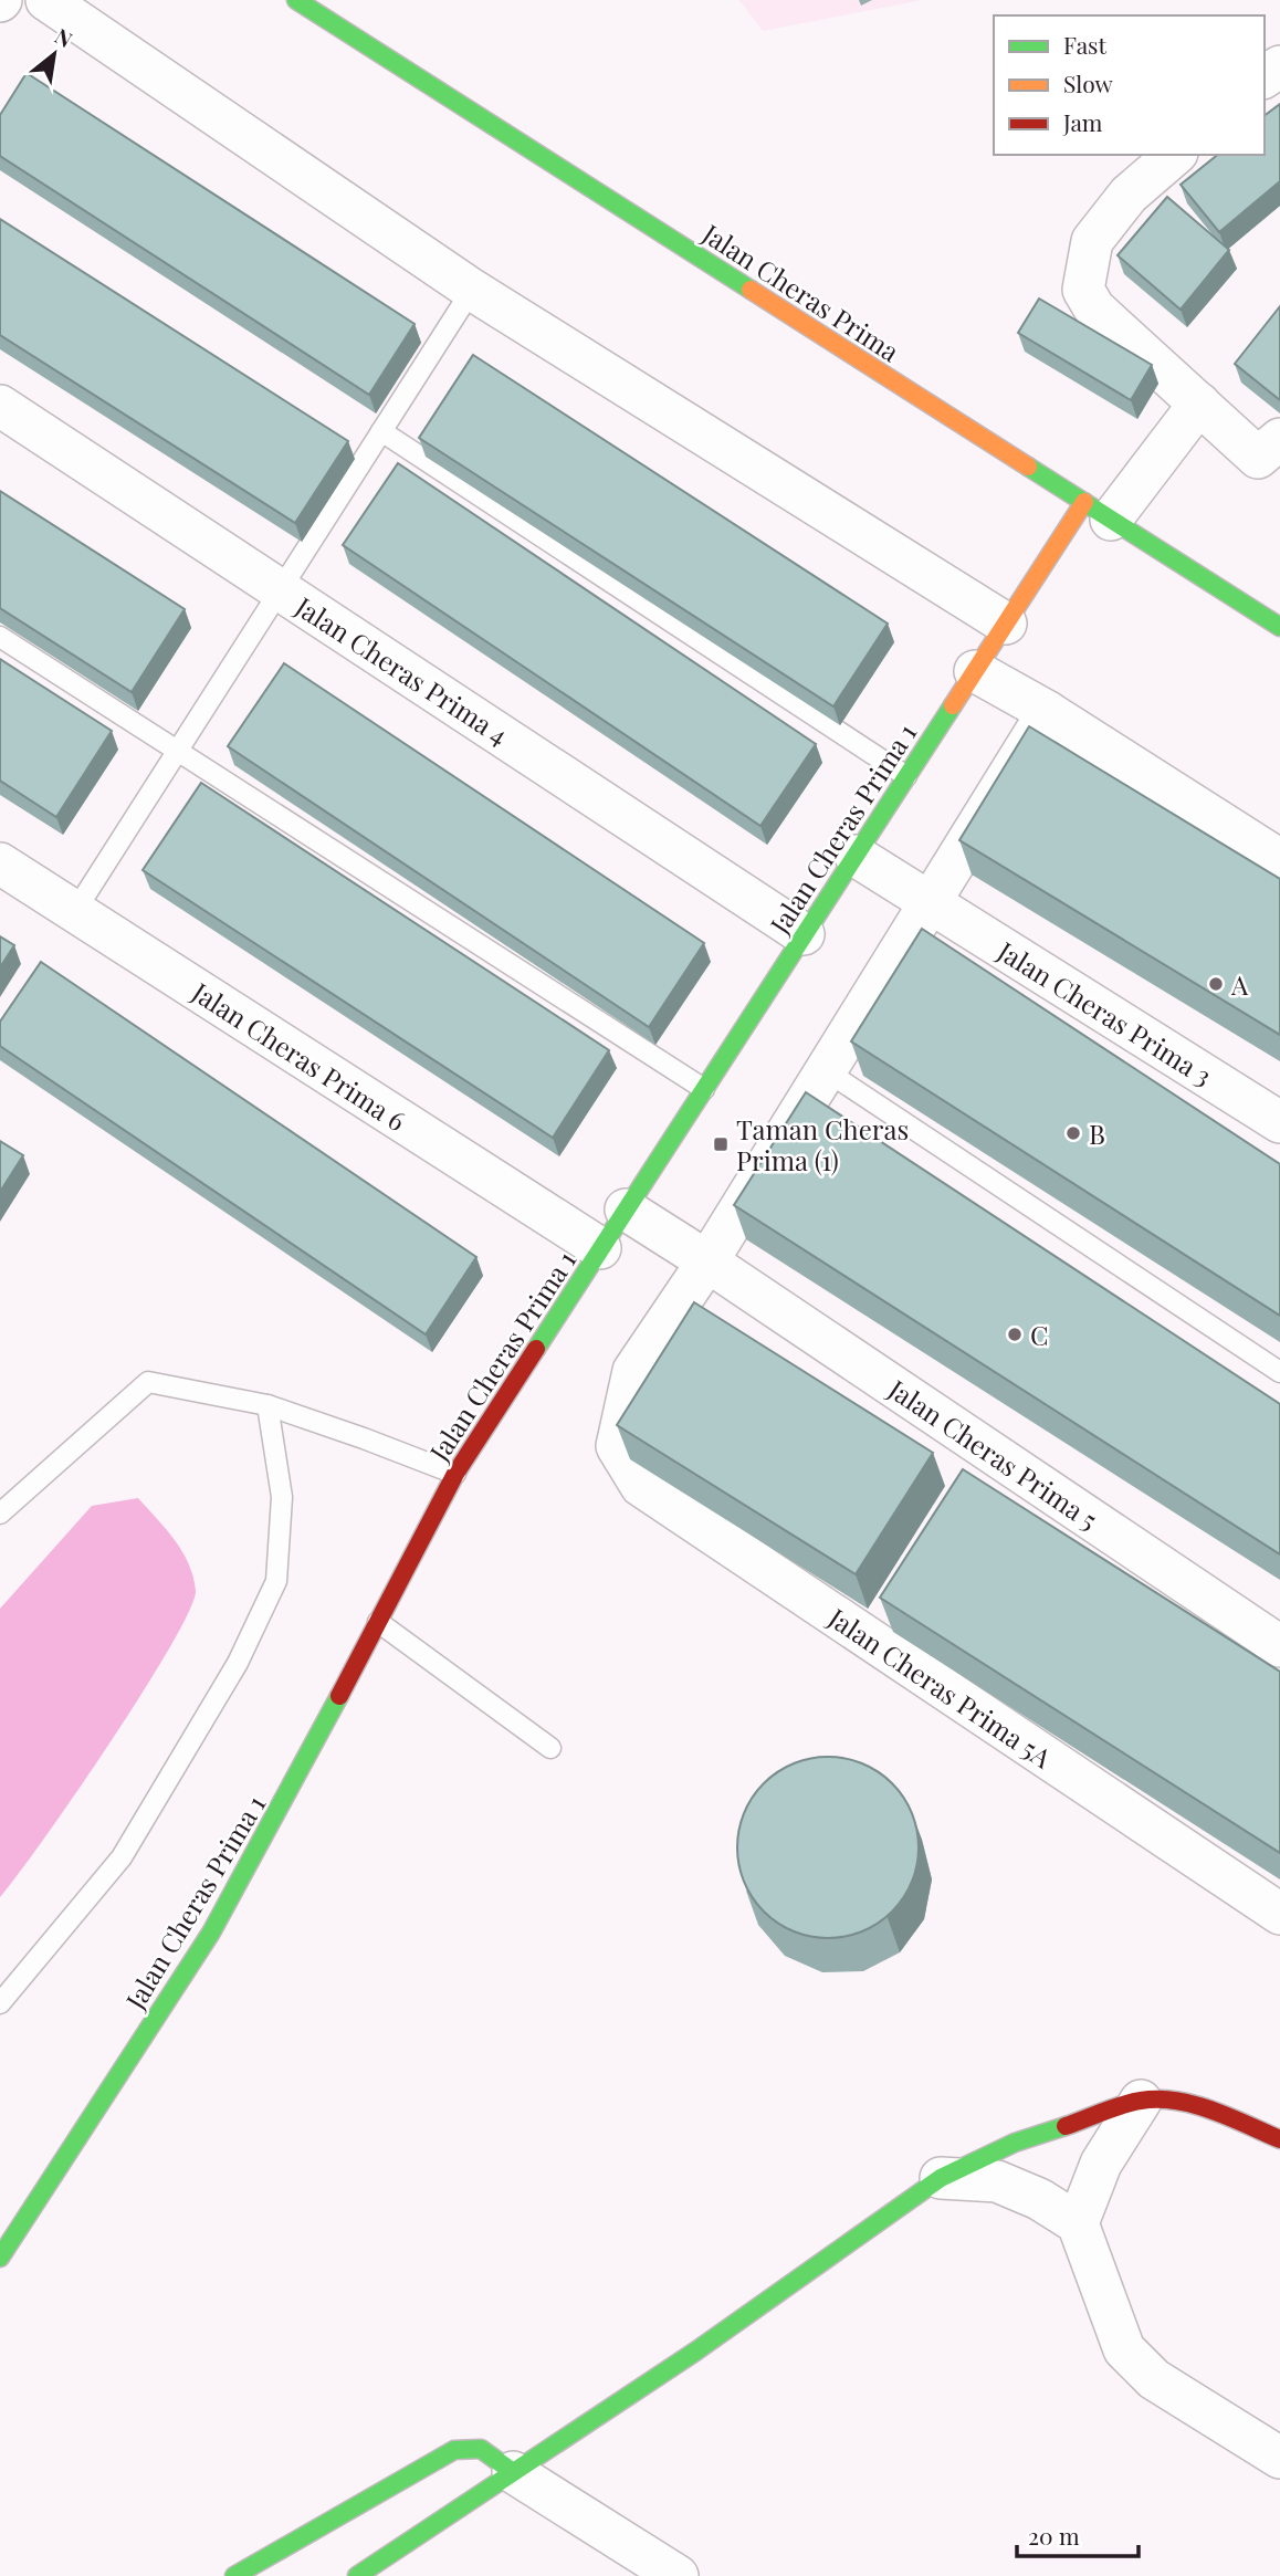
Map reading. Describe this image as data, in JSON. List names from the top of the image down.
{
  "streets": {
    "street": [
      "Jalan Cheras Prima",
      "Jalan Cheras Prima 4",
      "Jalan Cheras Prima 1",
      "Jalan Cheras Prima 3",
      "Jalan Cheras Prima 6",
      "Jalan Cheras Prima 5",
      "Jalan Cheras Prima 5A"
    ]
  },
  "crossings": [
    ["Jalan Cheras Prima", "Jalan Cheras Prima 1"],
    ["Jalan Cheras Prima 4", "Jalan Cheras Prima 1"],
    ["Jalan Cheras Prima 1", "Jalan Cheras Prima 3"],
    ["Jalan Cheras Prima 1", "Jalan Cheras Prima 6"],
    ["Jalan Cheras Prima 1", "Jalan Cheras Prima 5"],
    ["Jalan Cheras Prima 5", "Jalan Cheras Prima 5A"]
  ],
  "places": {
    "other": ["A", "B", "C"],
    "transit": ["Taman Cheras Prima (1)"]
  },
  "legend": ["Fast", "Slow", "Jam"],
  "scale_bar": "20 m",
  "north": "top right"
}
